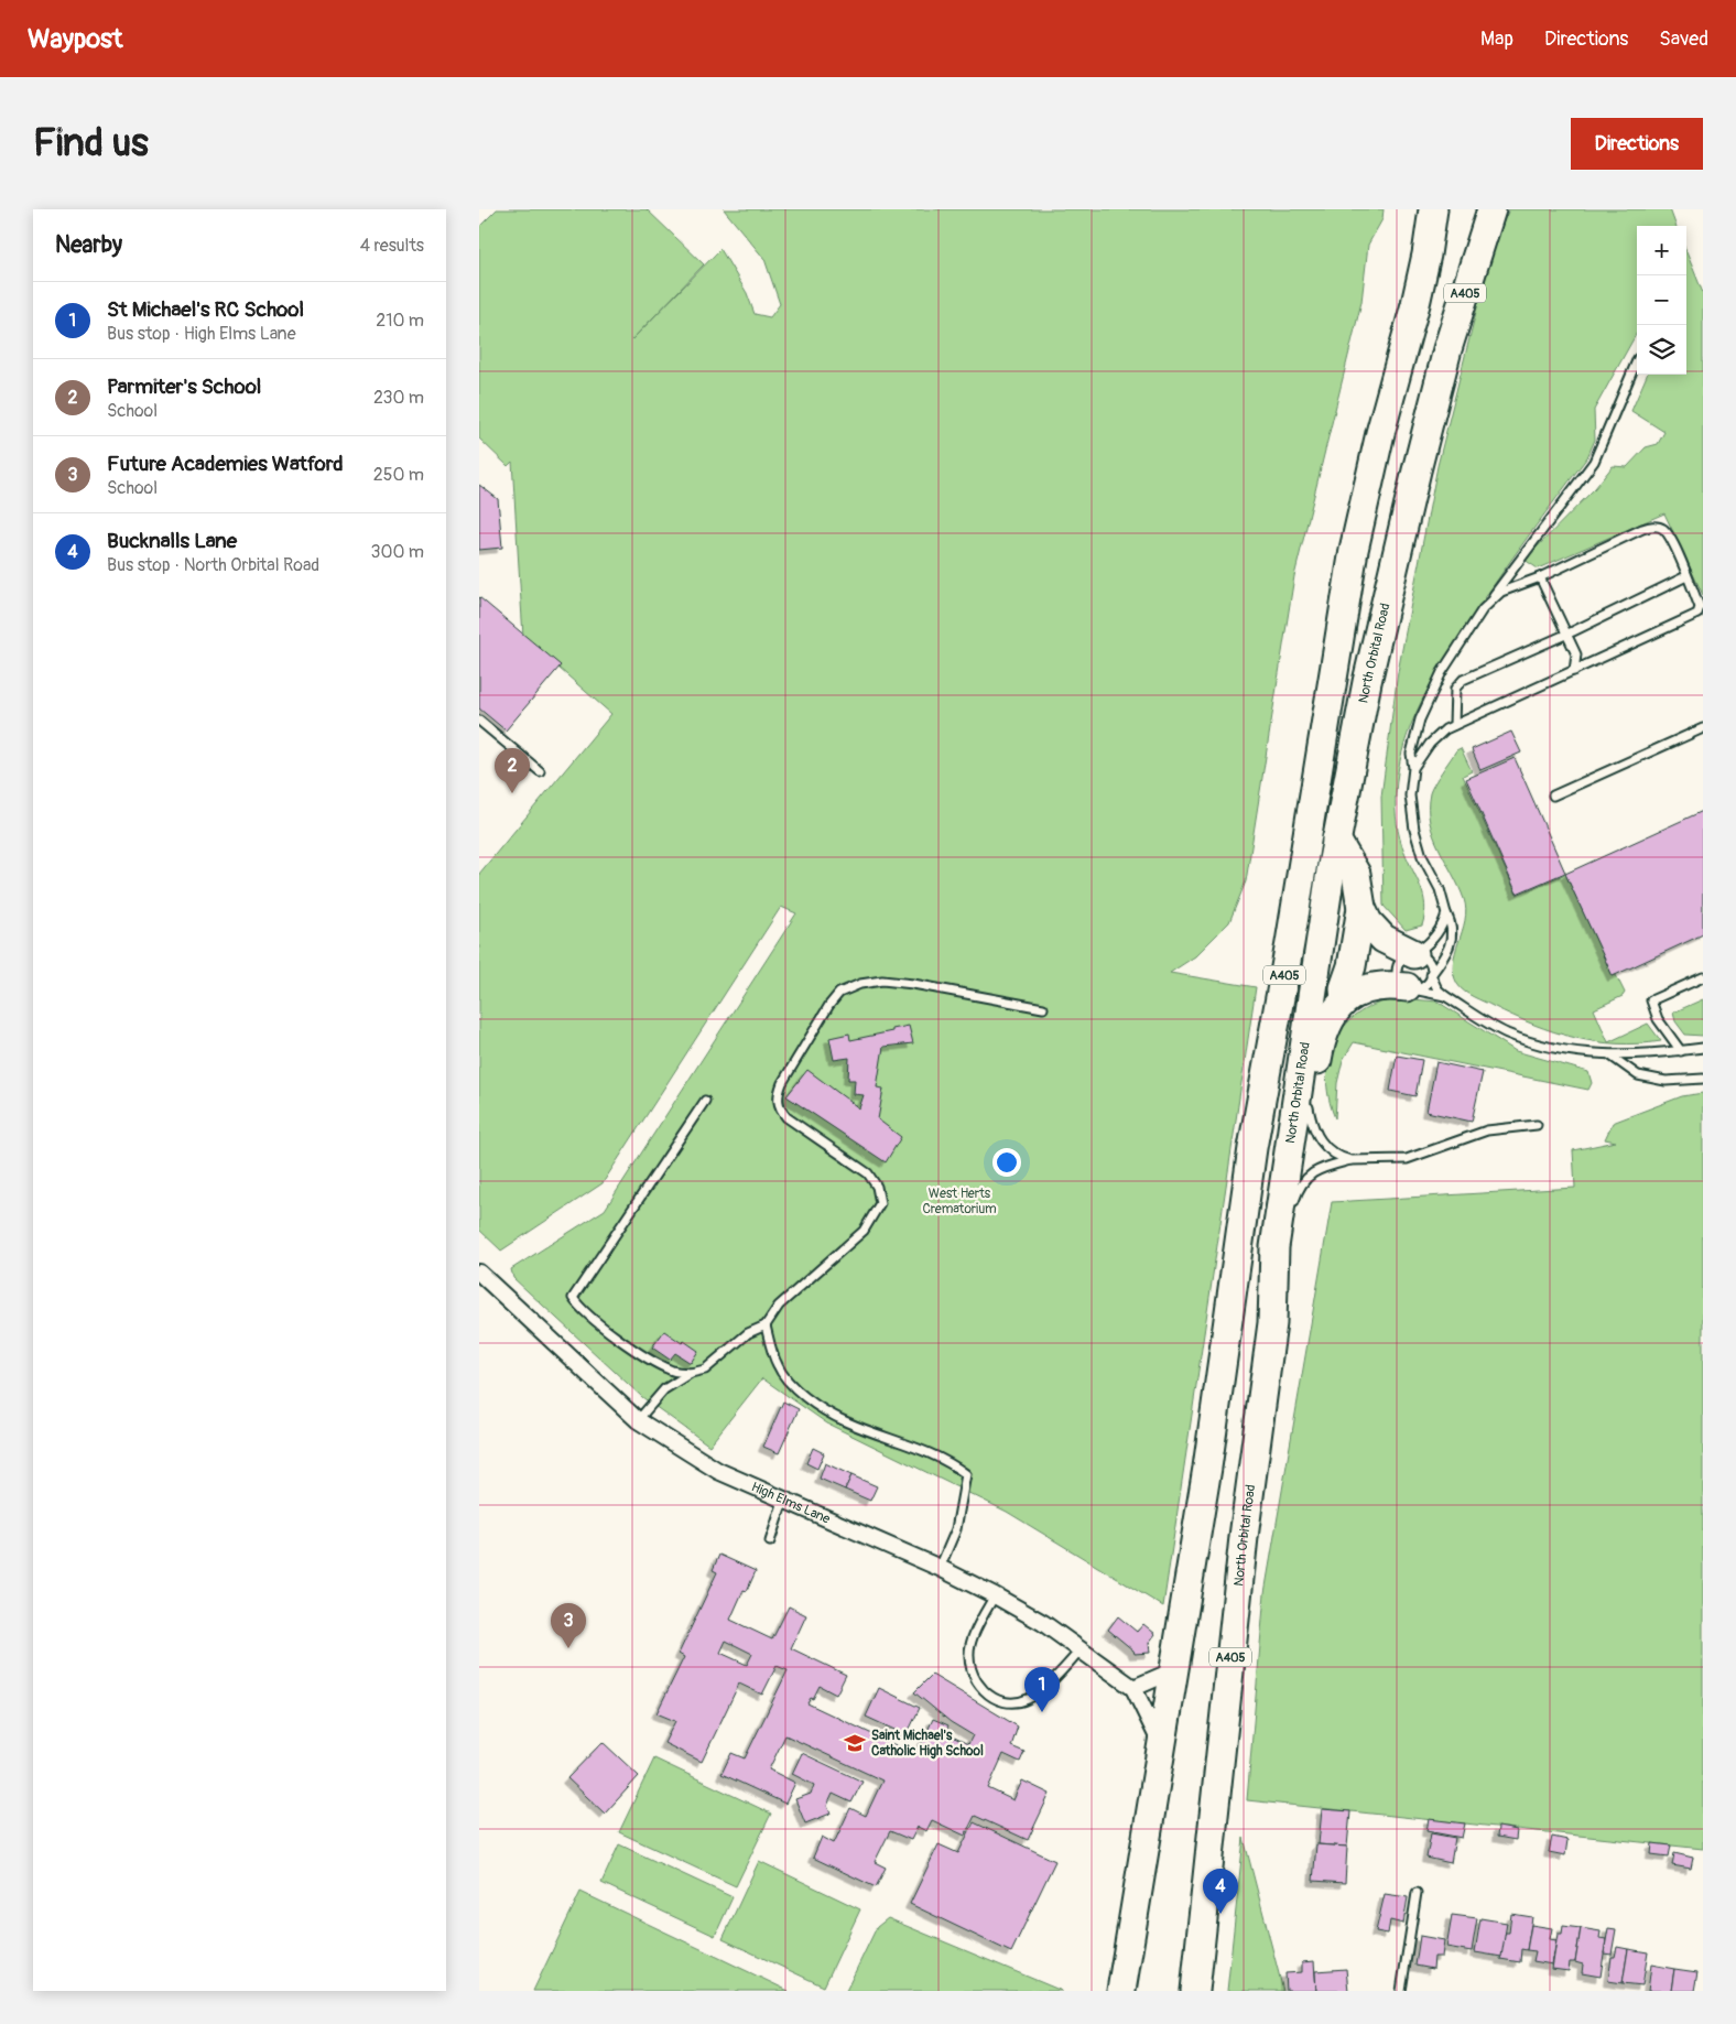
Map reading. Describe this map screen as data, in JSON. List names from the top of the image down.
{
  "streets": {
    "highway": ["A405", "North Orbital Road"],
    "street": ["High Elms Lane"]
  },
  "crossings": [
    ["A405", "North Orbital Road"],
    ["A405", "High Elms Lane"]
  ],
  "parks": ["West Herts Crematorium"],
  "places": {
    "school or university": ["Saint Michael's Catholic High School"]
  },
  "page": {
    "header": "Waypost",
    "nav": ["Map", "Directions", "Saved"],
    "buttons": "Directions",
    "title": "Find us",
    "heading": ["Nearby", "4 results"],
    "map_buttons": ["+", "−"],
    "list": [
      {
        "mark": "1",
        "name": "St Michael's RC School",
        "note": "Bus stop · High Elms Lane",
        "value": "210 m"
      },
      {
        "mark": "2",
        "name": "Parmiter's School",
        "note": "School",
        "value": "230 m"
      },
      {
        "mark": "3",
        "name": "Future Academies Watford",
        "note": "School",
        "value": "250 m"
      },
      {
        "mark": "4",
        "name": "Bucknalls Lane",
        "note": "Bus stop · North Orbital Road",
        "value": "300 m"
      }
    ],
    "pins": [
      "2",
      "3",
      "1",
      "4"
    ]
  }
}
